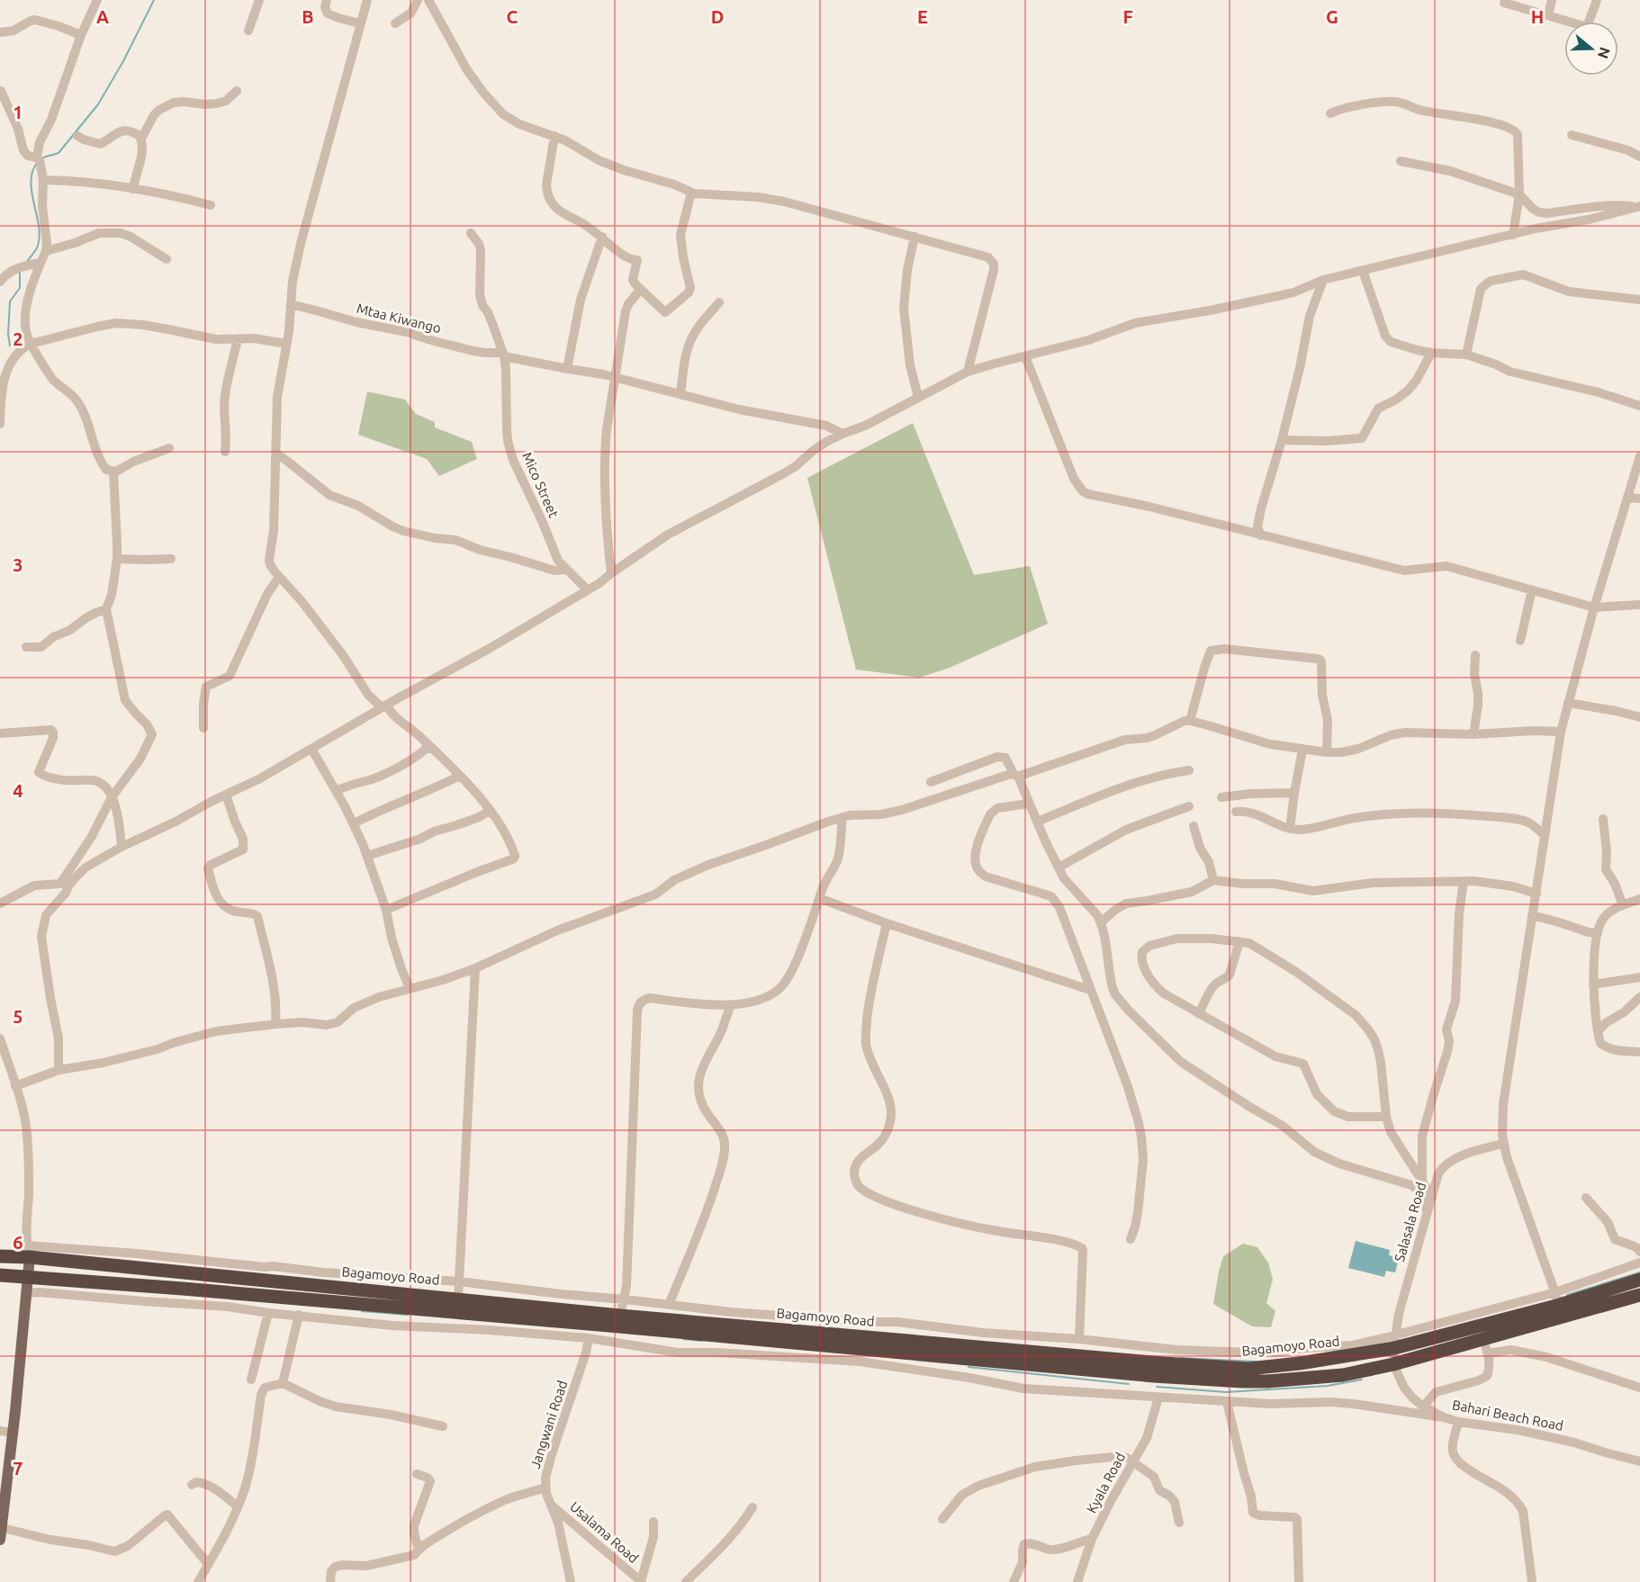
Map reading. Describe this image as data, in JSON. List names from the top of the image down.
{
  "streets": {
    "highway": ["Bagamoyo Road"],
    "street": [
      "Mtaa Kiwango",
      "Mico Street",
      "Salasala Road",
      "Bahari Beach Road",
      "Jangwani Road",
      "Kyala Road",
      "Usalama Road"
    ]
  },
  "crossings": [
    ["Mtaa Kiwango", "Mico Street"],
    ["Salasala Road", "Bagamoyo Road"],
    ["Salasala Road", "Bahari Beach Road"],
    ["Bagamoyo Road", "Bahari Beach Road"],
    ["Jangwani Road", "Usalama Road"]
  ],
  "north": "right",
  "grid": {
    "columns": [
      "A",
      "B",
      "C",
      "D",
      "E",
      "F",
      "G",
      "H"
    ],
    "rows": [
      "1",
      "2",
      "3",
      "4",
      "5",
      "6",
      "7"
    ]
  }
}
